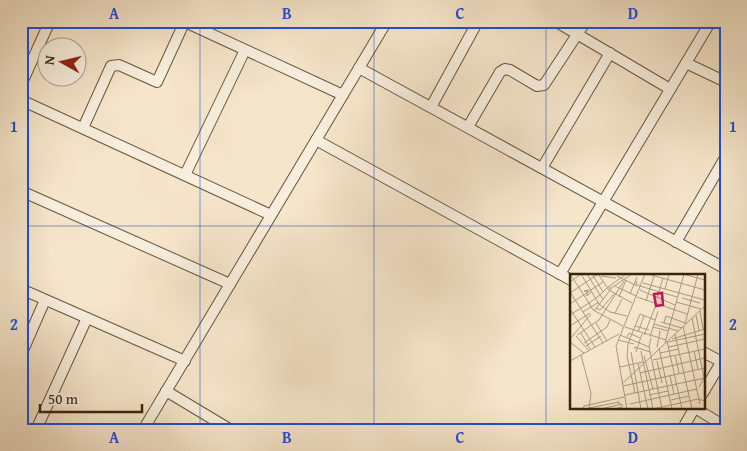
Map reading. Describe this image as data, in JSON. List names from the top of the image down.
{
  "scale_bar": "50 m",
  "north": "left",
  "grid": {
    "columns": [
      "A",
      "B",
      "C",
      "D"
    ],
    "rows": ["1", "2"]
  }
}
